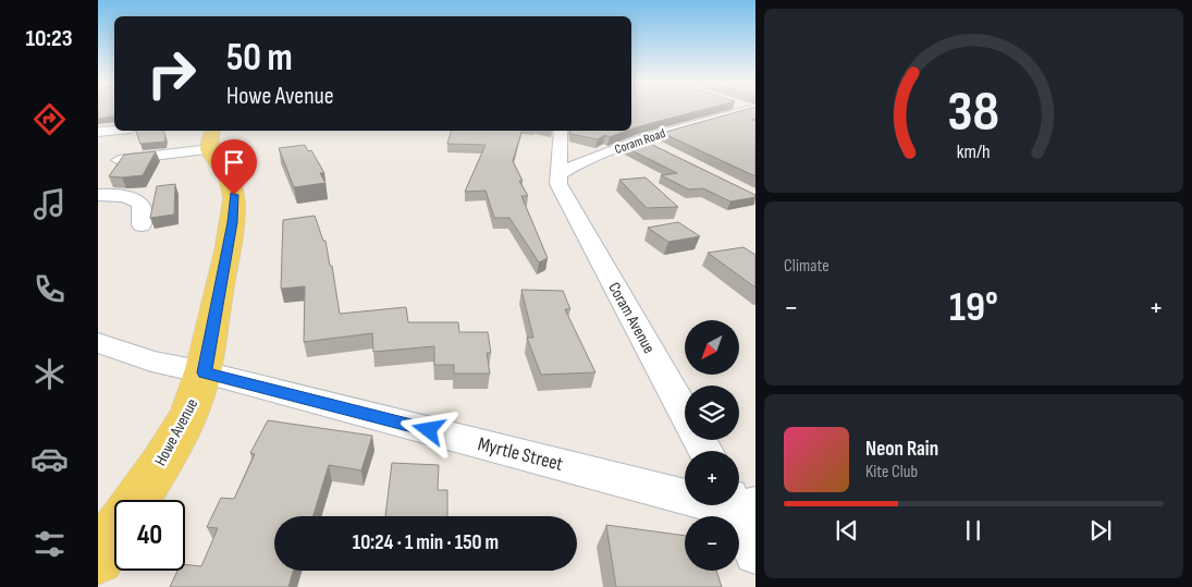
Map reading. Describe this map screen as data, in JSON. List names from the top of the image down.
{
  "streets": {
    "main road": ["Howe Avenue"],
    "street": ["Coram Road", "Coram Avenue", "Myrtle Street"]
  },
  "crossings": [
    ["Coram Road", "Coram Avenue"],
    ["Howe Avenue", "Myrtle Street"]
  ],
  "north": "bottom left",
  "page": {
    "tabs": "10:23",
    "turn": ["50 m", "Howe Avenue"],
    "tile": "Climate",
    "heat": ["−", "19°", "+"],
    "map_buttons": ["+", "−"],
    "song": ["Neon Rain", "Kite Club"],
    "limit": "40",
    "trip": "10:24 · 1 min · 150 m",
    "gauge": ["38", "km/h"]
  }
}
